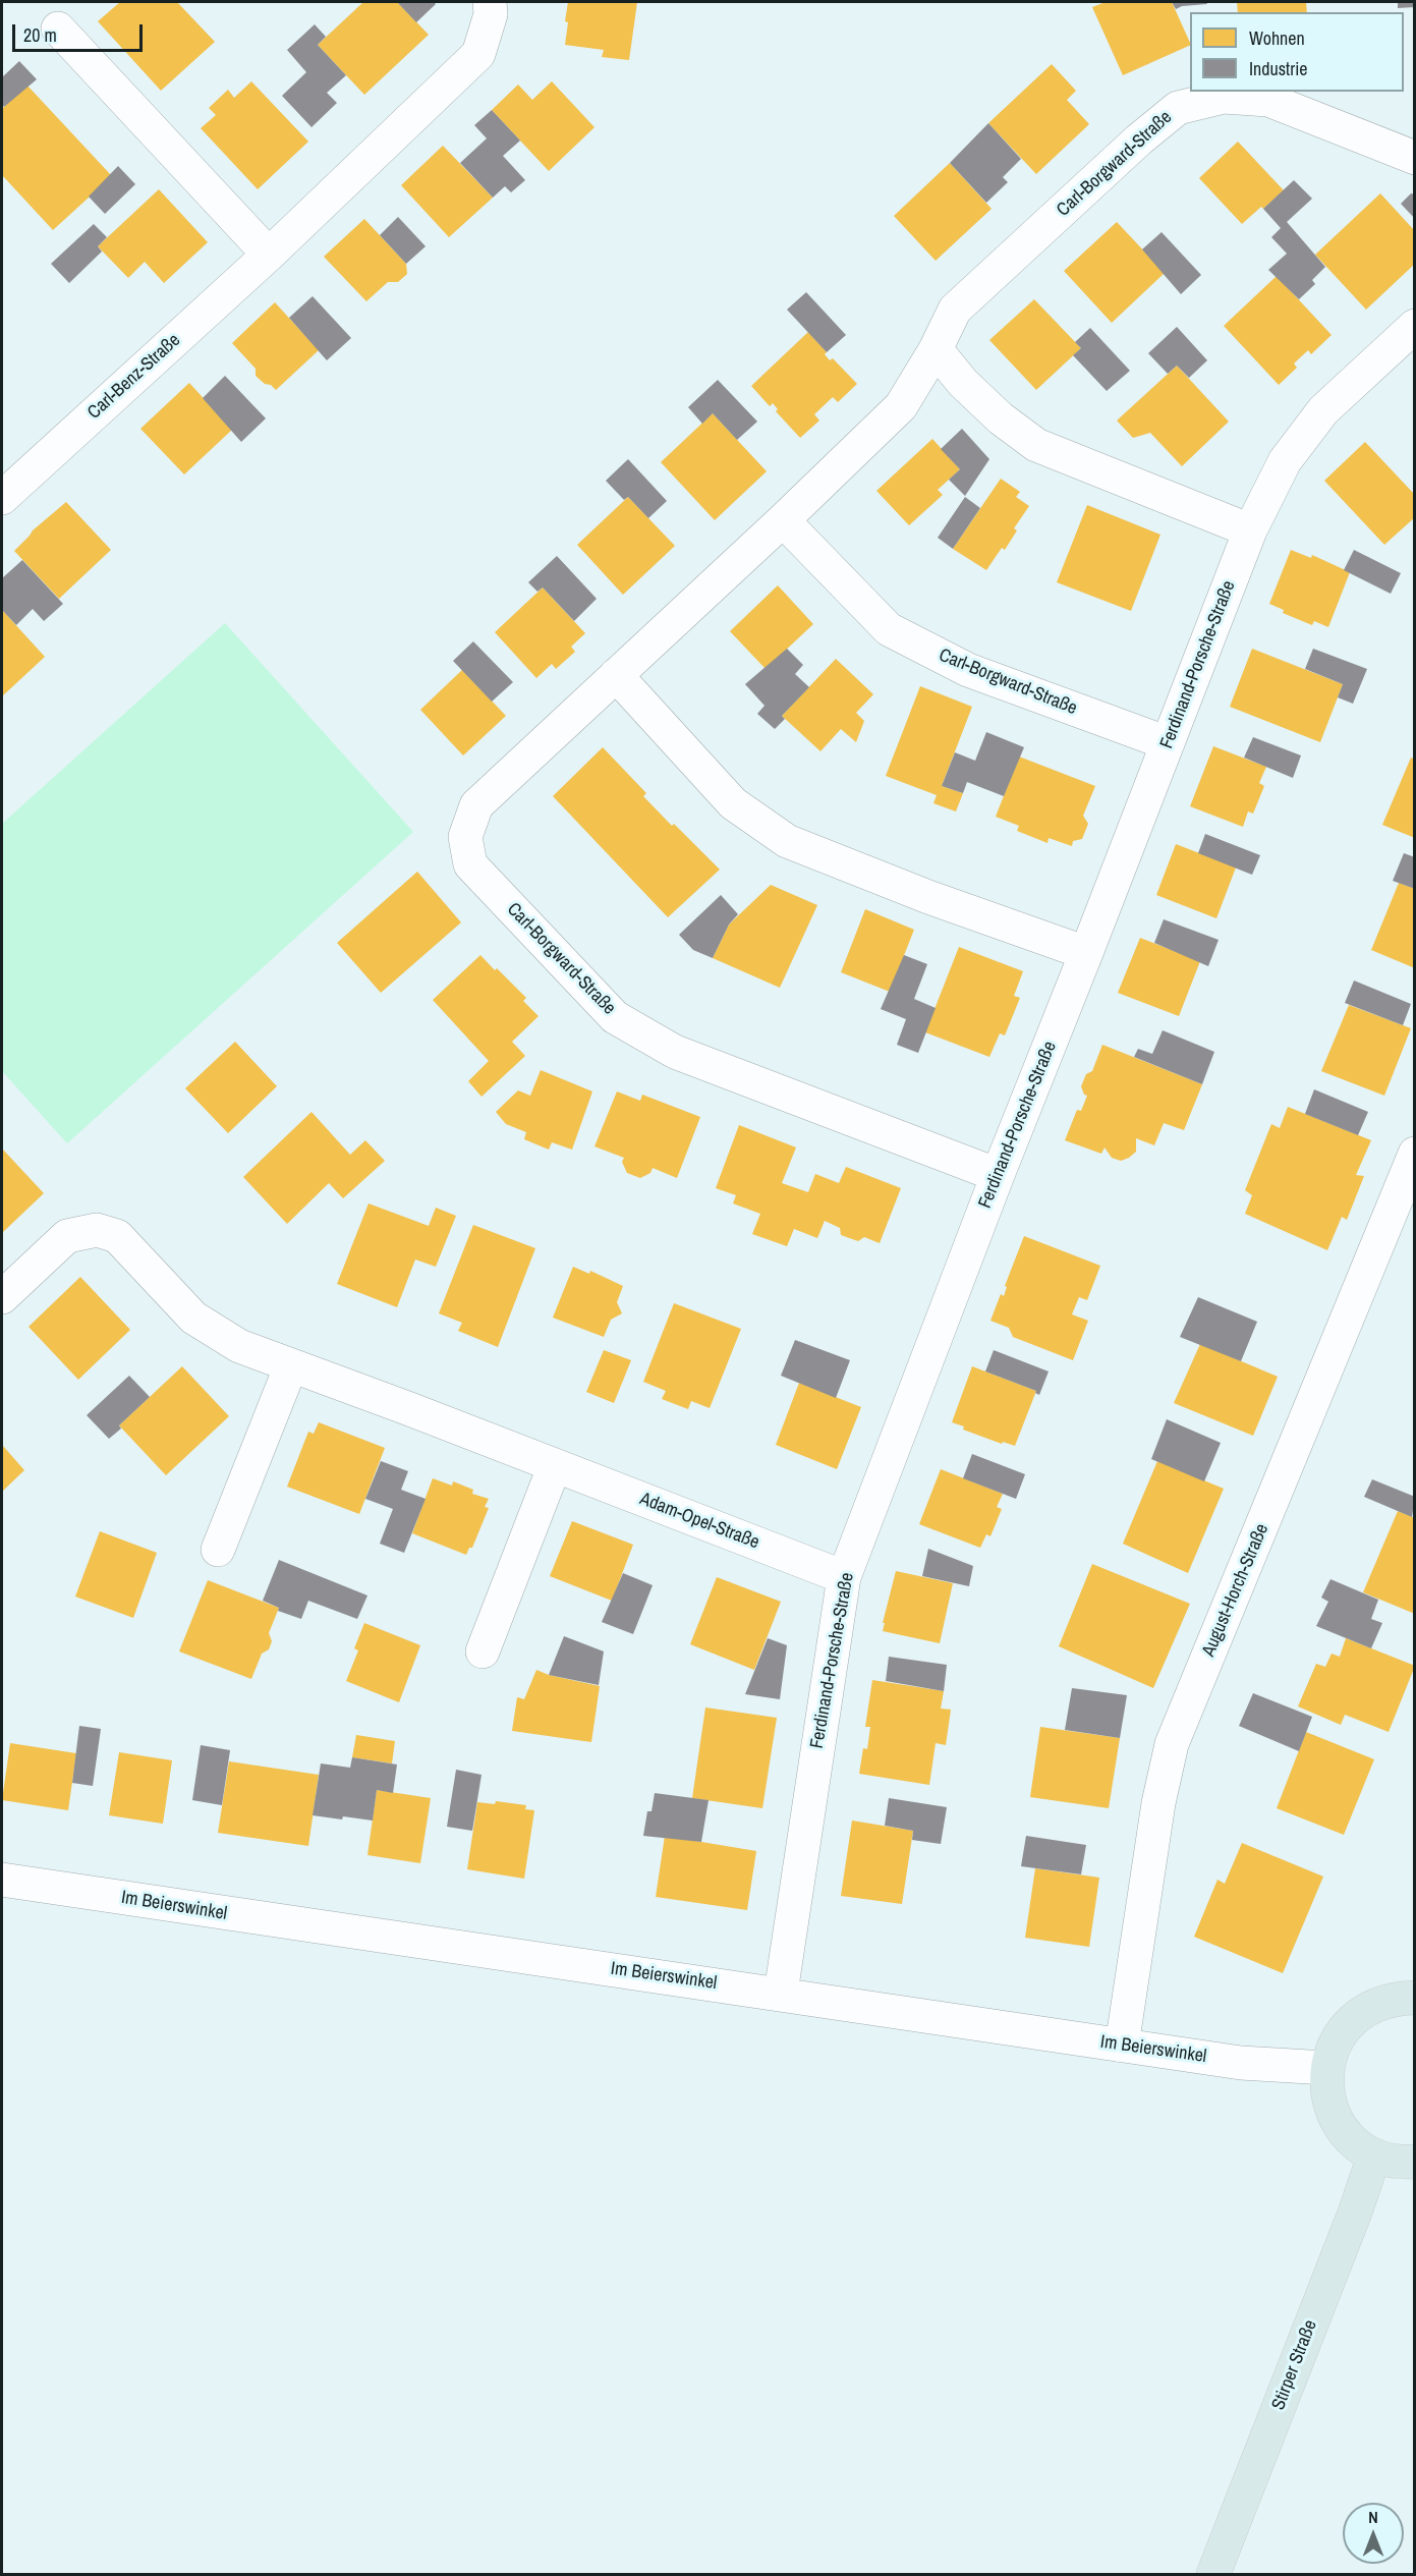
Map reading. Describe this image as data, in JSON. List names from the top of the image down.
{
  "streets": {
    "main road": ["Stirper Straße"],
    "street": [
      "Carl-Borgward-Straße",
      "Carl-Benz-Straße",
      "Ferdinand-Porsche-Straße",
      "Adam-Opel-Straße",
      "August-Horch-Straße",
      "Im Beierswinkel"
    ]
  },
  "crossings": [
    ["Carl-Borgward-Straße", "Ferdinand-Porsche-Straße"],
    ["Ferdinand-Porsche-Straße", "Adam-Opel-Straße"],
    ["Ferdinand-Porsche-Straße", "Im Beierswinkel"],
    ["August-Horch-Straße", "Im Beierswinkel"]
  ],
  "legend": ["Wohnen", "Industrie"],
  "scale_bar": "20 m",
  "north": "top"
}
